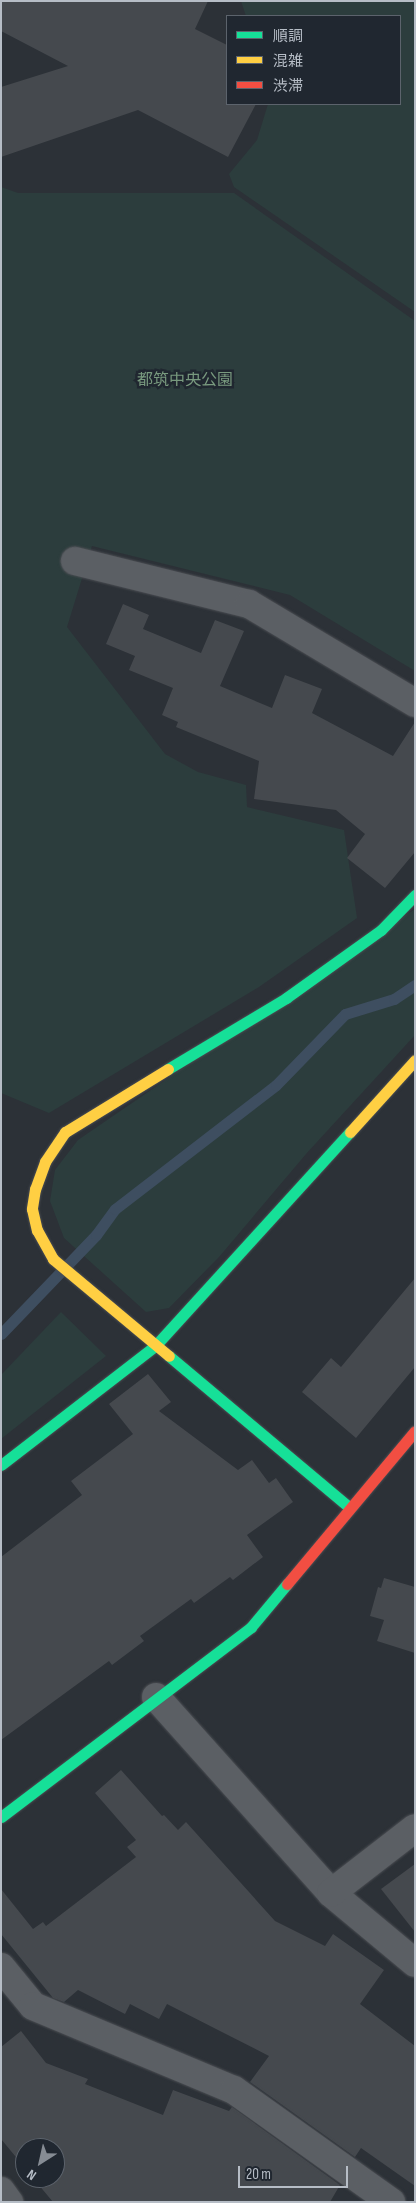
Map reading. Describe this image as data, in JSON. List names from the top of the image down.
{
  "parks": ["都筑中央公園"],
  "legend": ["順調", "混雑", "渋滞"],
  "scale_bar": "20 m",
  "north": "bottom left"
}
